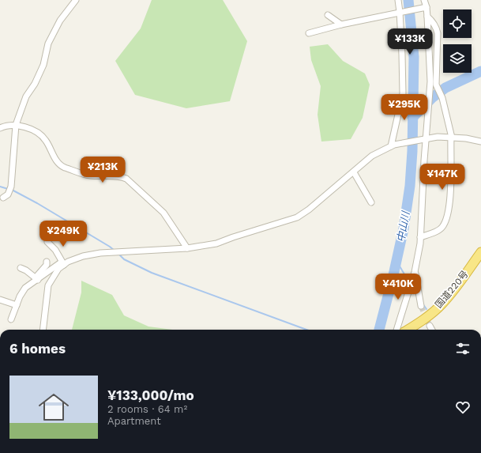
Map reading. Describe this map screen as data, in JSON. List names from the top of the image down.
{
  "streets": {
    "highway": ["国道220号"]
  },
  "water": ["中山川"],
  "page": {
    "price": [
      "¥133K",
      "¥295K",
      "¥213K",
      "¥147K",
      "¥249K",
      "¥410K"
    ],
    "heading": "6 homes",
    "list": [
      {
        "name": "¥133,000/mo",
        "note": "2 rooms · 64 m² · Apartment"
      }
    ]
  }
}
